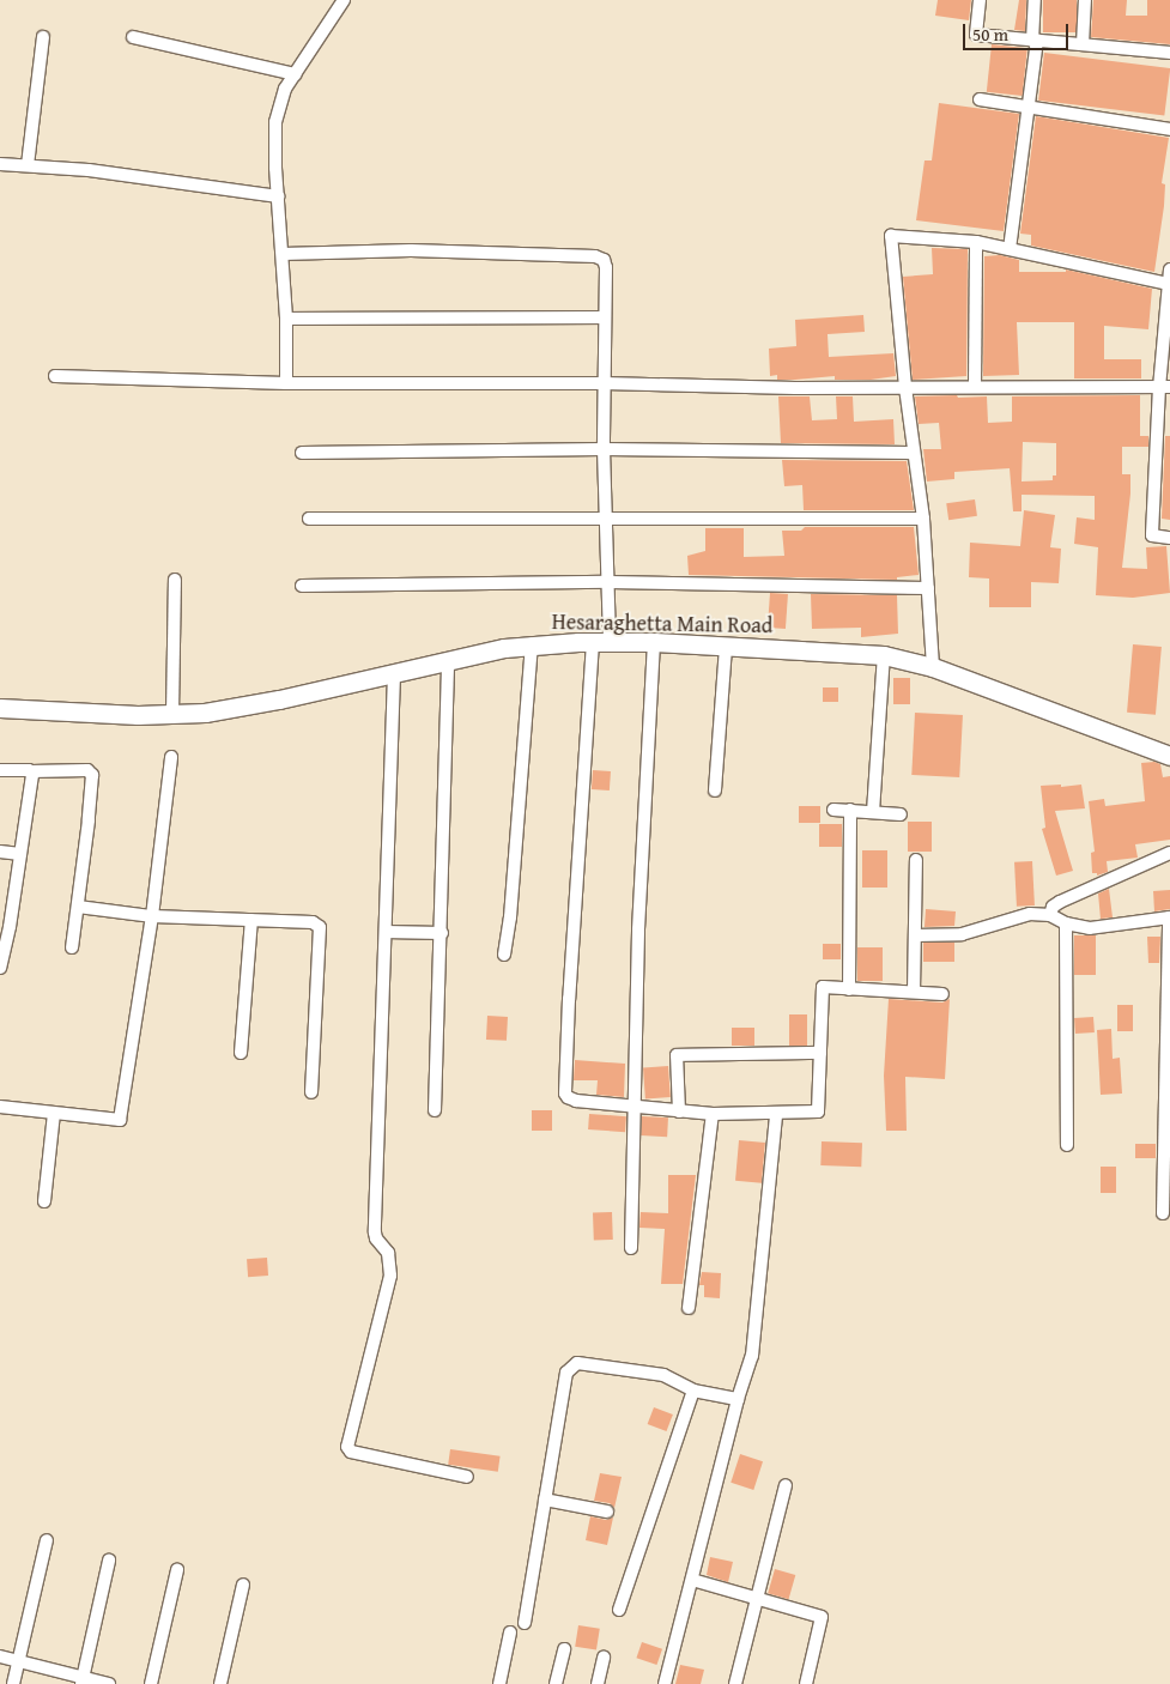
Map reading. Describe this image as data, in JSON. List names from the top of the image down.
{
  "streets": {
    "main road": ["Hesaraghetta Main Road"]
  },
  "scale_bar": "50 m"
}
